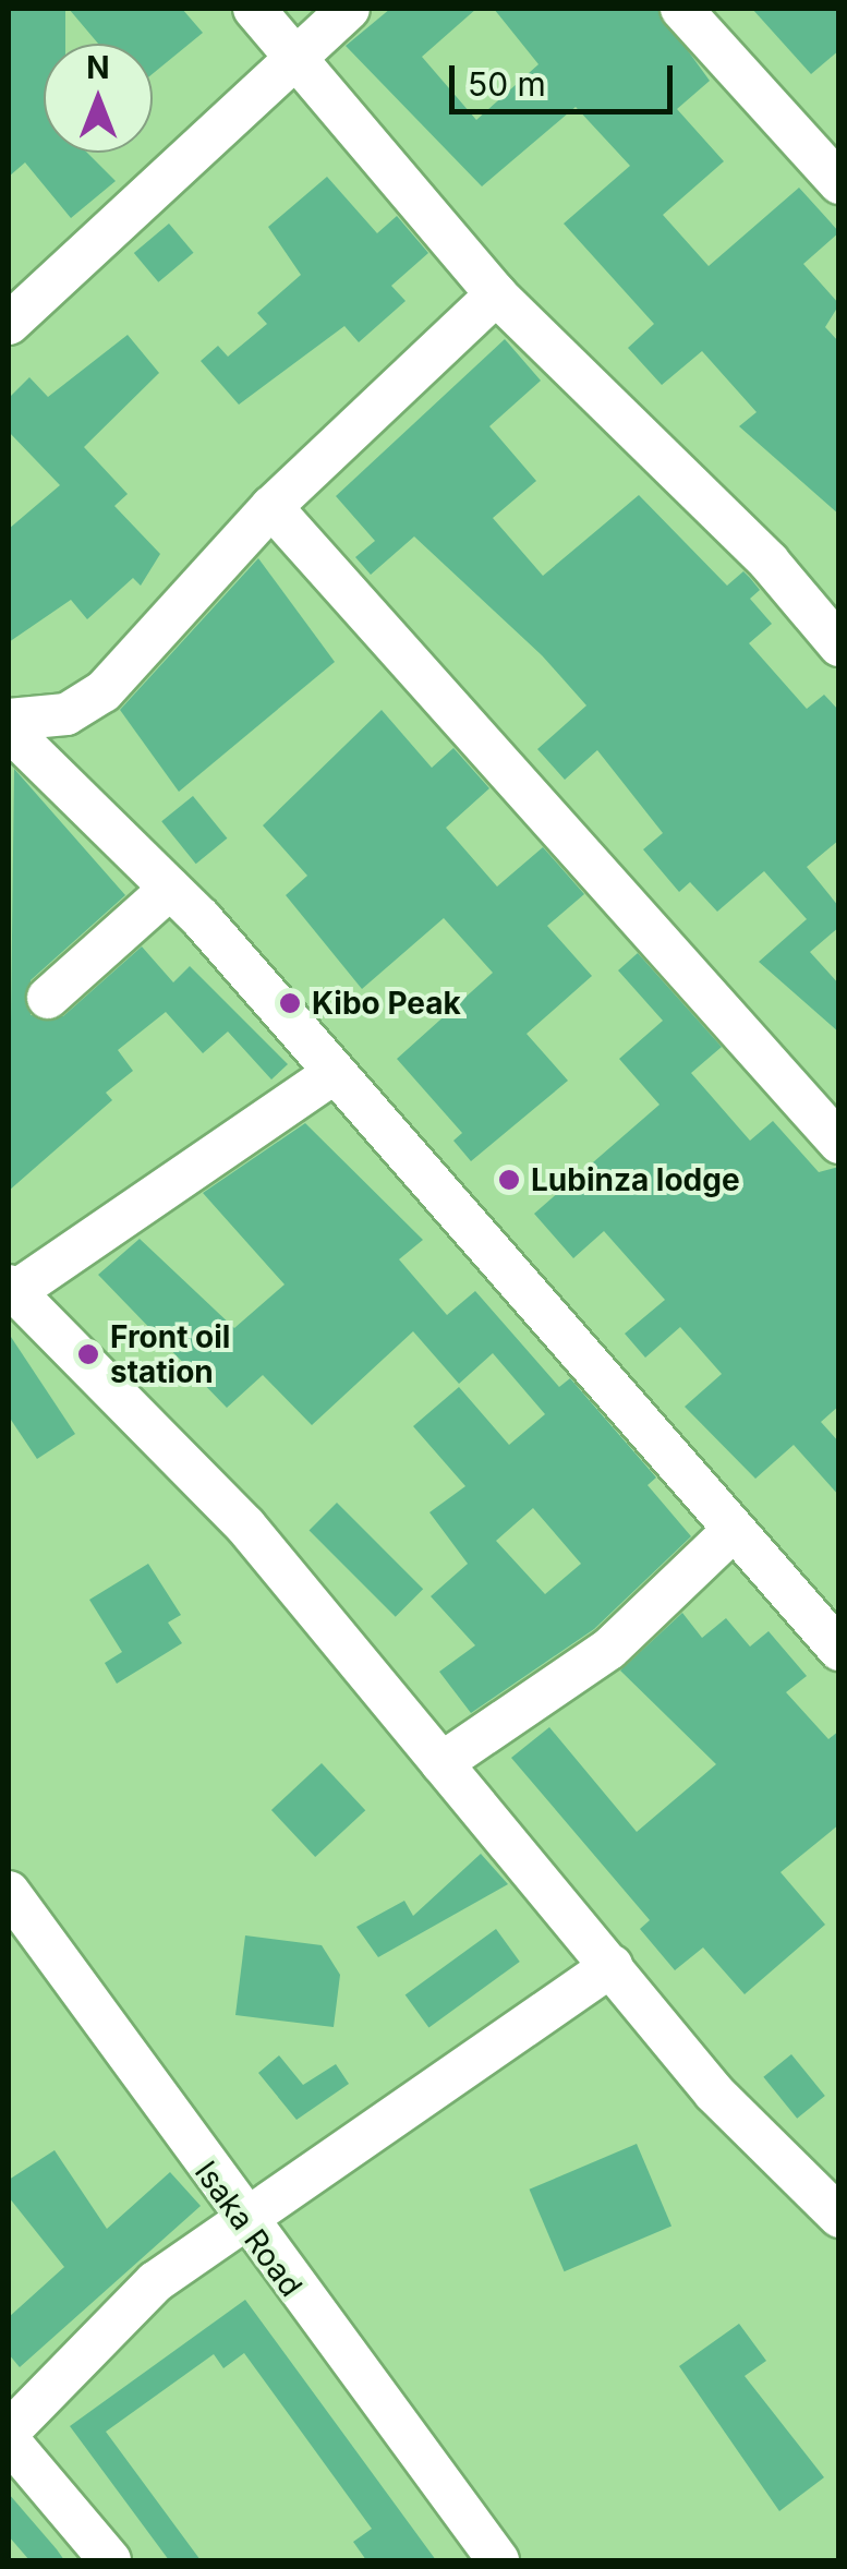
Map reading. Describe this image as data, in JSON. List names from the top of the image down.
{
  "streets": {
    "street": ["Isaka Road"]
  },
  "places": ["Kibo Peak", "Lubinza lodge", "Front oil station"],
  "scale_bar": "50 m",
  "north": "top"
}
